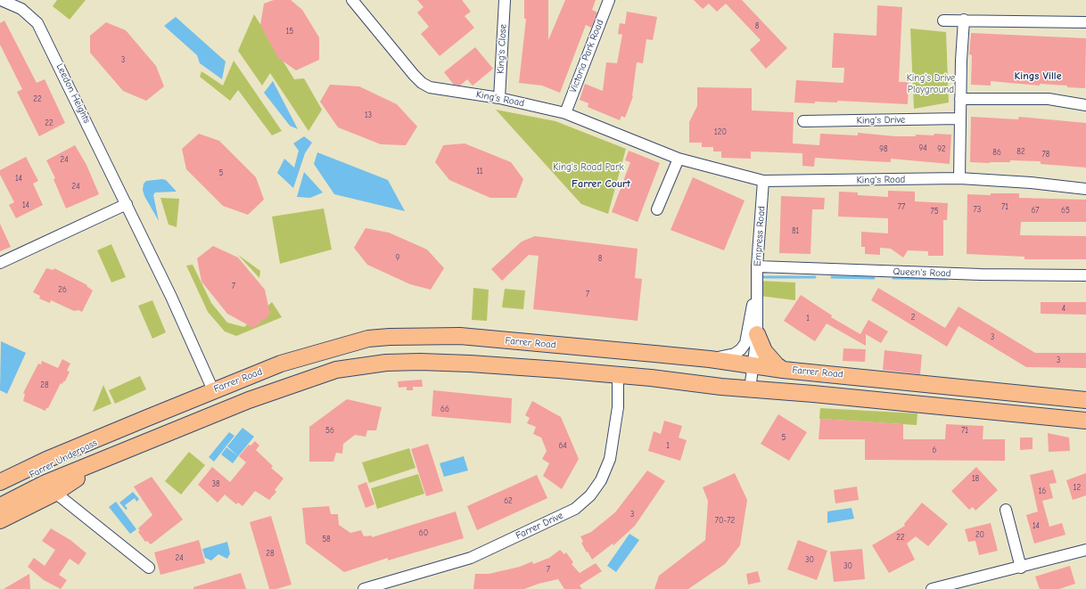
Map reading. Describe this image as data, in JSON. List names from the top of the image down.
{
  "streets": {
    "highway": ["Farrer Road", "Farrer Underpass"],
    "street": [
      "King's Close",
      "Victoria Park Road",
      "Leedon Heights",
      "King's Road",
      "King's Drive",
      "Empress Road",
      "Queen's Road",
      "Farrer Drive"
    ]
  },
  "crossings": [
    ["King's Close", "King's Road"],
    ["Victoria Park Road", "King's Road"],
    ["Leedon Heights", "Farrer Road"],
    ["King's Road", "Empress Road"],
    ["Empress Road", "Queen's Road"],
    ["Empress Road", "Farrer Road"],
    ["Farrer Road", "Farrer Underpass"]
  ],
  "districts": ["Kings Ville", "Farrer Court"],
  "parks": ["King's Drive Playground", "King's Road Park"],
  "house_numbers": [
    "8",
    "15",
    "3",
    "22",
    "13",
    "22",
    "120",
    "94",
    "98",
    "92",
    "82",
    "86",
    "78",
    "24",
    "11",
    "5",
    "14",
    "24",
    "14",
    "77",
    "71",
    "73",
    "67",
    "65",
    "75",
    "81",
    "9",
    "8",
    "7",
    "26",
    "7",
    "4",
    "2",
    "1",
    "3",
    "3",
    "28",
    "66",
    "56",
    "71",
    "5",
    "64",
    "1",
    "6",
    "18",
    "38",
    "12",
    "16",
    "62",
    "3",
    "70-72",
    "14",
    "60",
    "20",
    "22",
    "58",
    "28",
    "24",
    "30",
    "30",
    "7"
  ]
}
